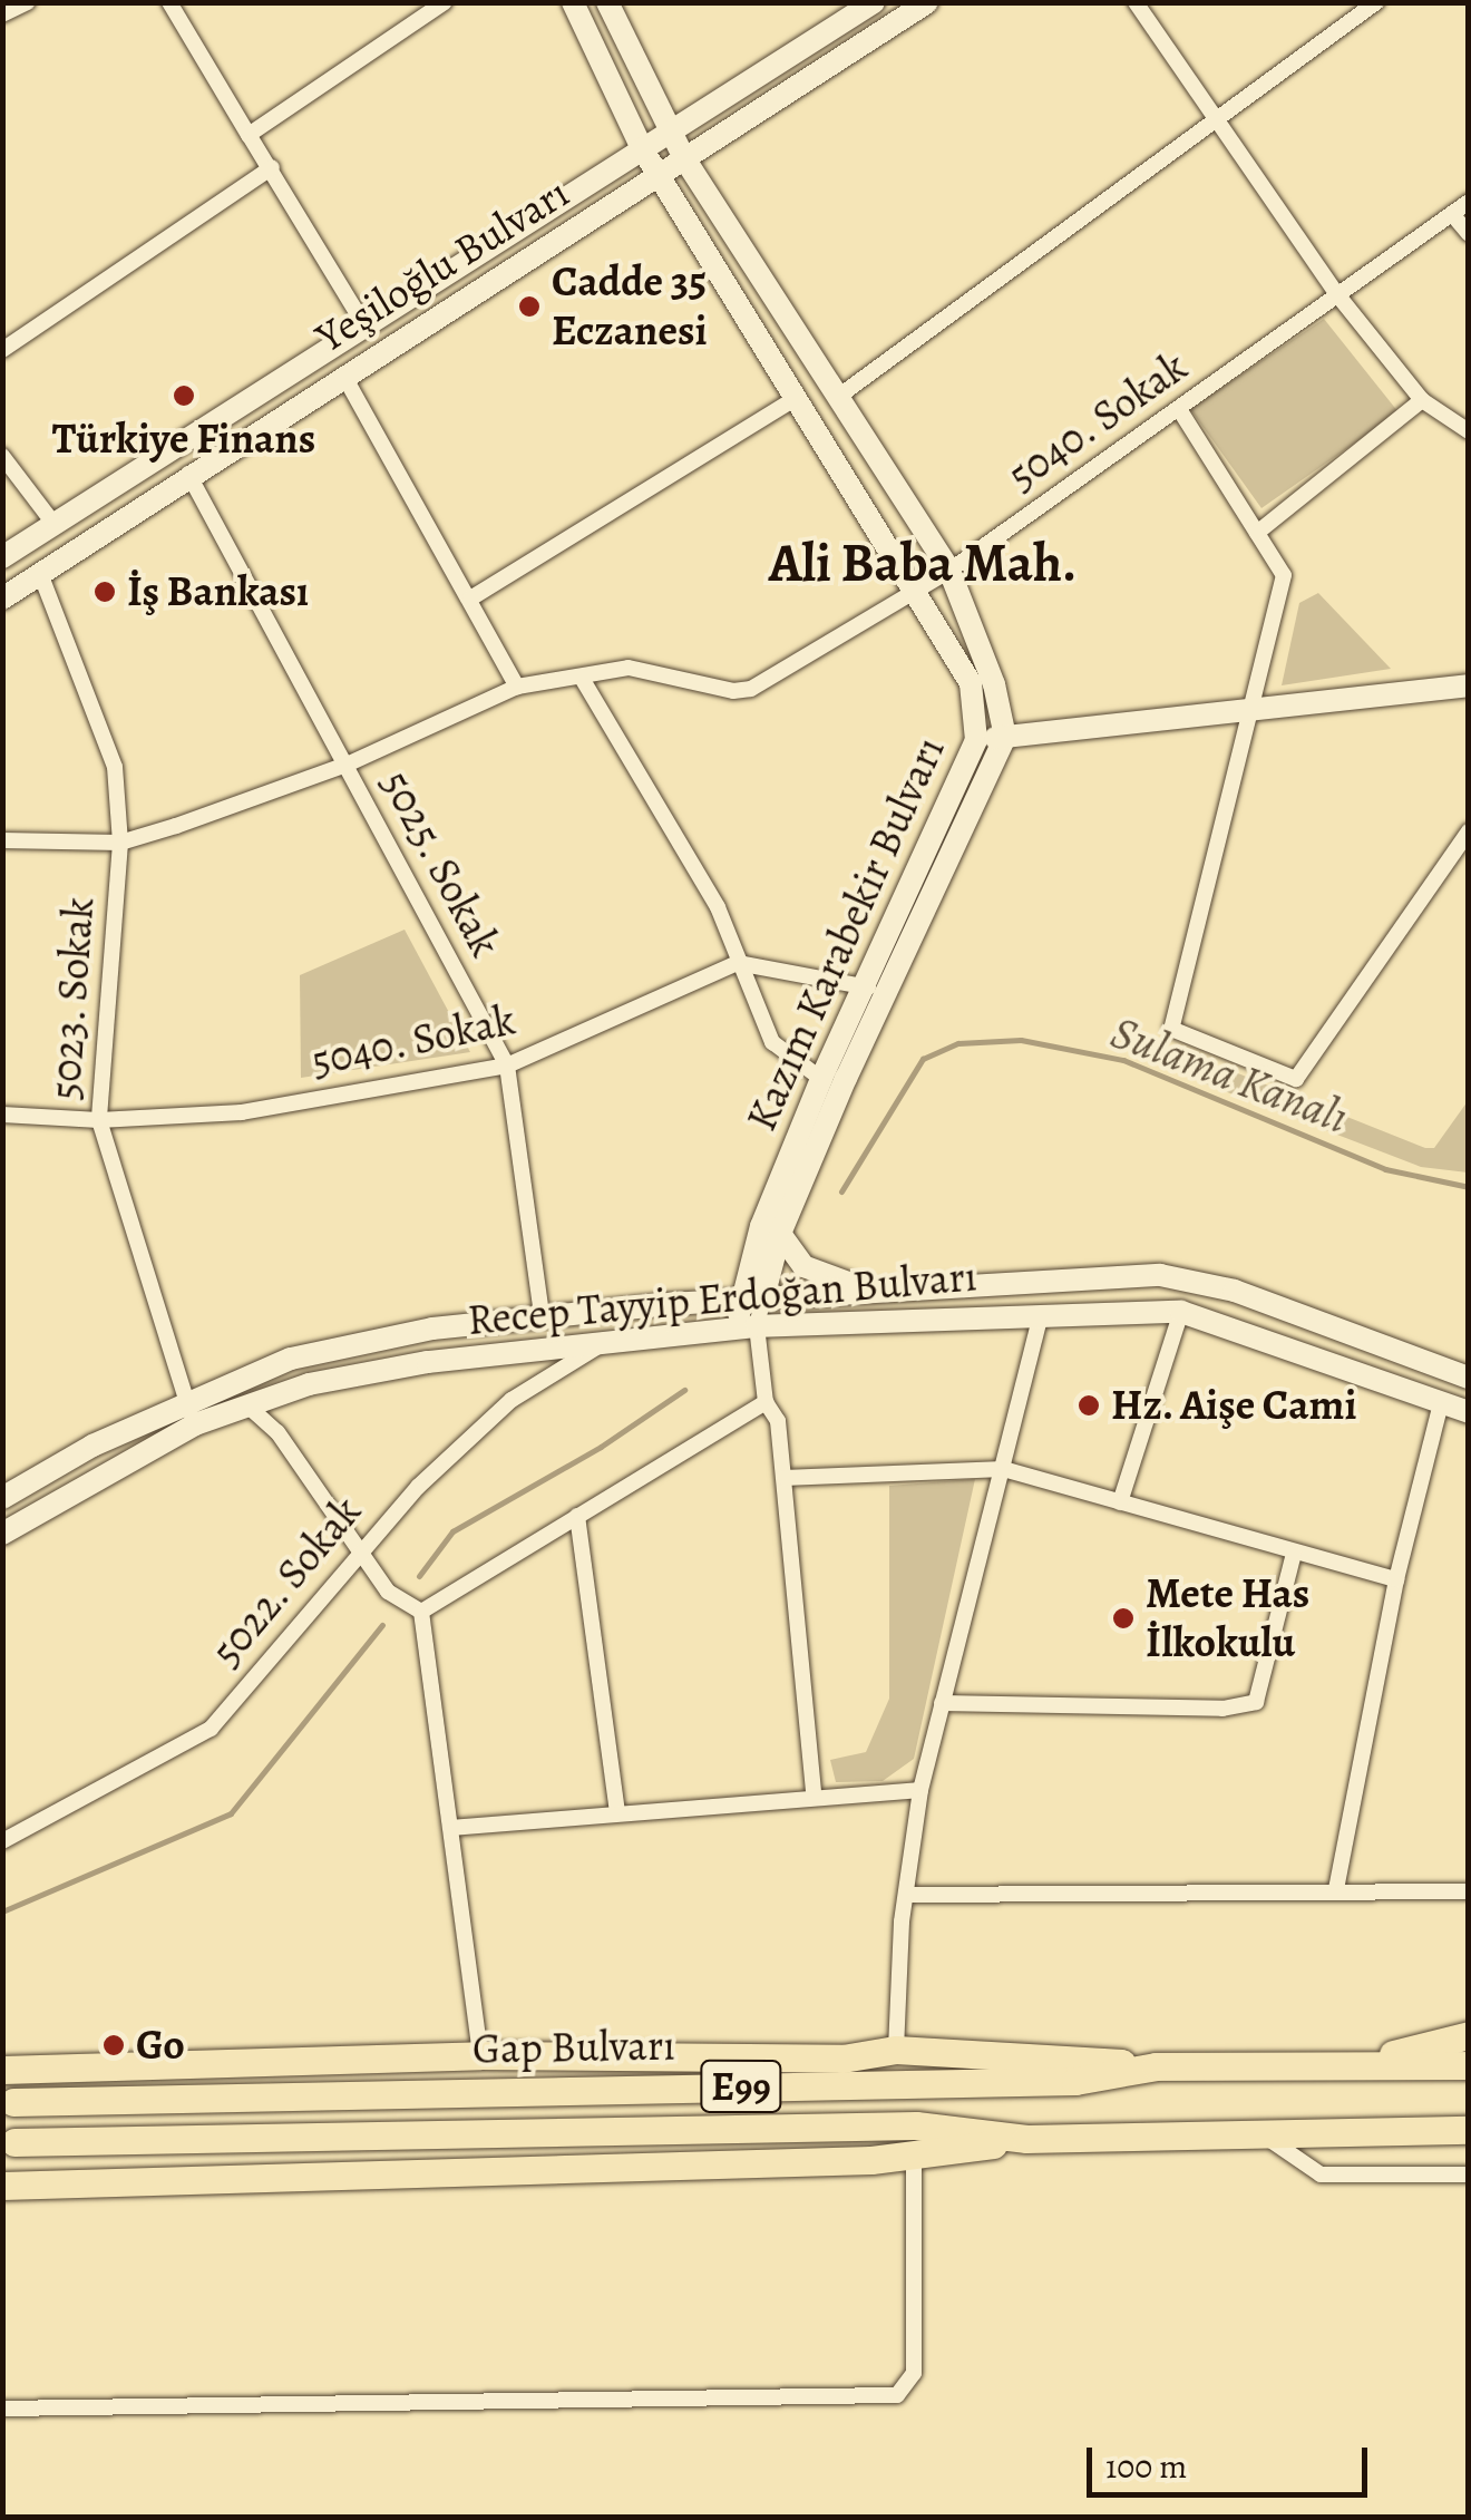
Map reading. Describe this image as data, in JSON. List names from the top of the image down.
{
  "streets": {
    "highway": ["Gap Bulvarı", "E99"],
    "main road": ["Yeşiloğlu Bulvarı", "Kazım Karabekir Bulvarı", "Recep Tayyip Erdoğan Bulvarı"],
    "street": [
      "5040. Sokak",
      "5025. Sokak",
      "5023. Sokak",
      "5022. Sokak"
    ]
  },
  "crossings": [
    ["Yeşiloğlu Bulvarı", "5025. Sokak"],
    ["Yeşiloğlu Bulvarı", "Kazım Karabekir Bulvarı"],
    ["Yeşiloğlu Bulvarı", "5023. Sokak"],
    ["5040. Sokak", "5025. Sokak"],
    ["5040. Sokak", "Kazım Karabekir Bulvarı"],
    ["5040. Sokak", "5023. Sokak"],
    ["5025. Sokak", "Recep Tayyip Erdoğan Bulvarı"],
    ["Kazım Karabekir Bulvarı", "Recep Tayyip Erdoğan Bulvarı"],
    ["5023. Sokak", "Recep Tayyip Erdoğan Bulvarı"],
    ["Recep Tayyip Erdoğan Bulvarı", "5022. Sokak"]
  ],
  "districts": ["Ali Baba Mah."],
  "water": ["Sulama Kanalı"],
  "places": [
    "Cadde 35 Eczanesi",
    "Türkiye Finans",
    "İş Bankası",
    "Hz. Aişe Cami",
    "Mete Has İlkokulu",
    "Go"
  ],
  "scale_bar": "100 m"
}
